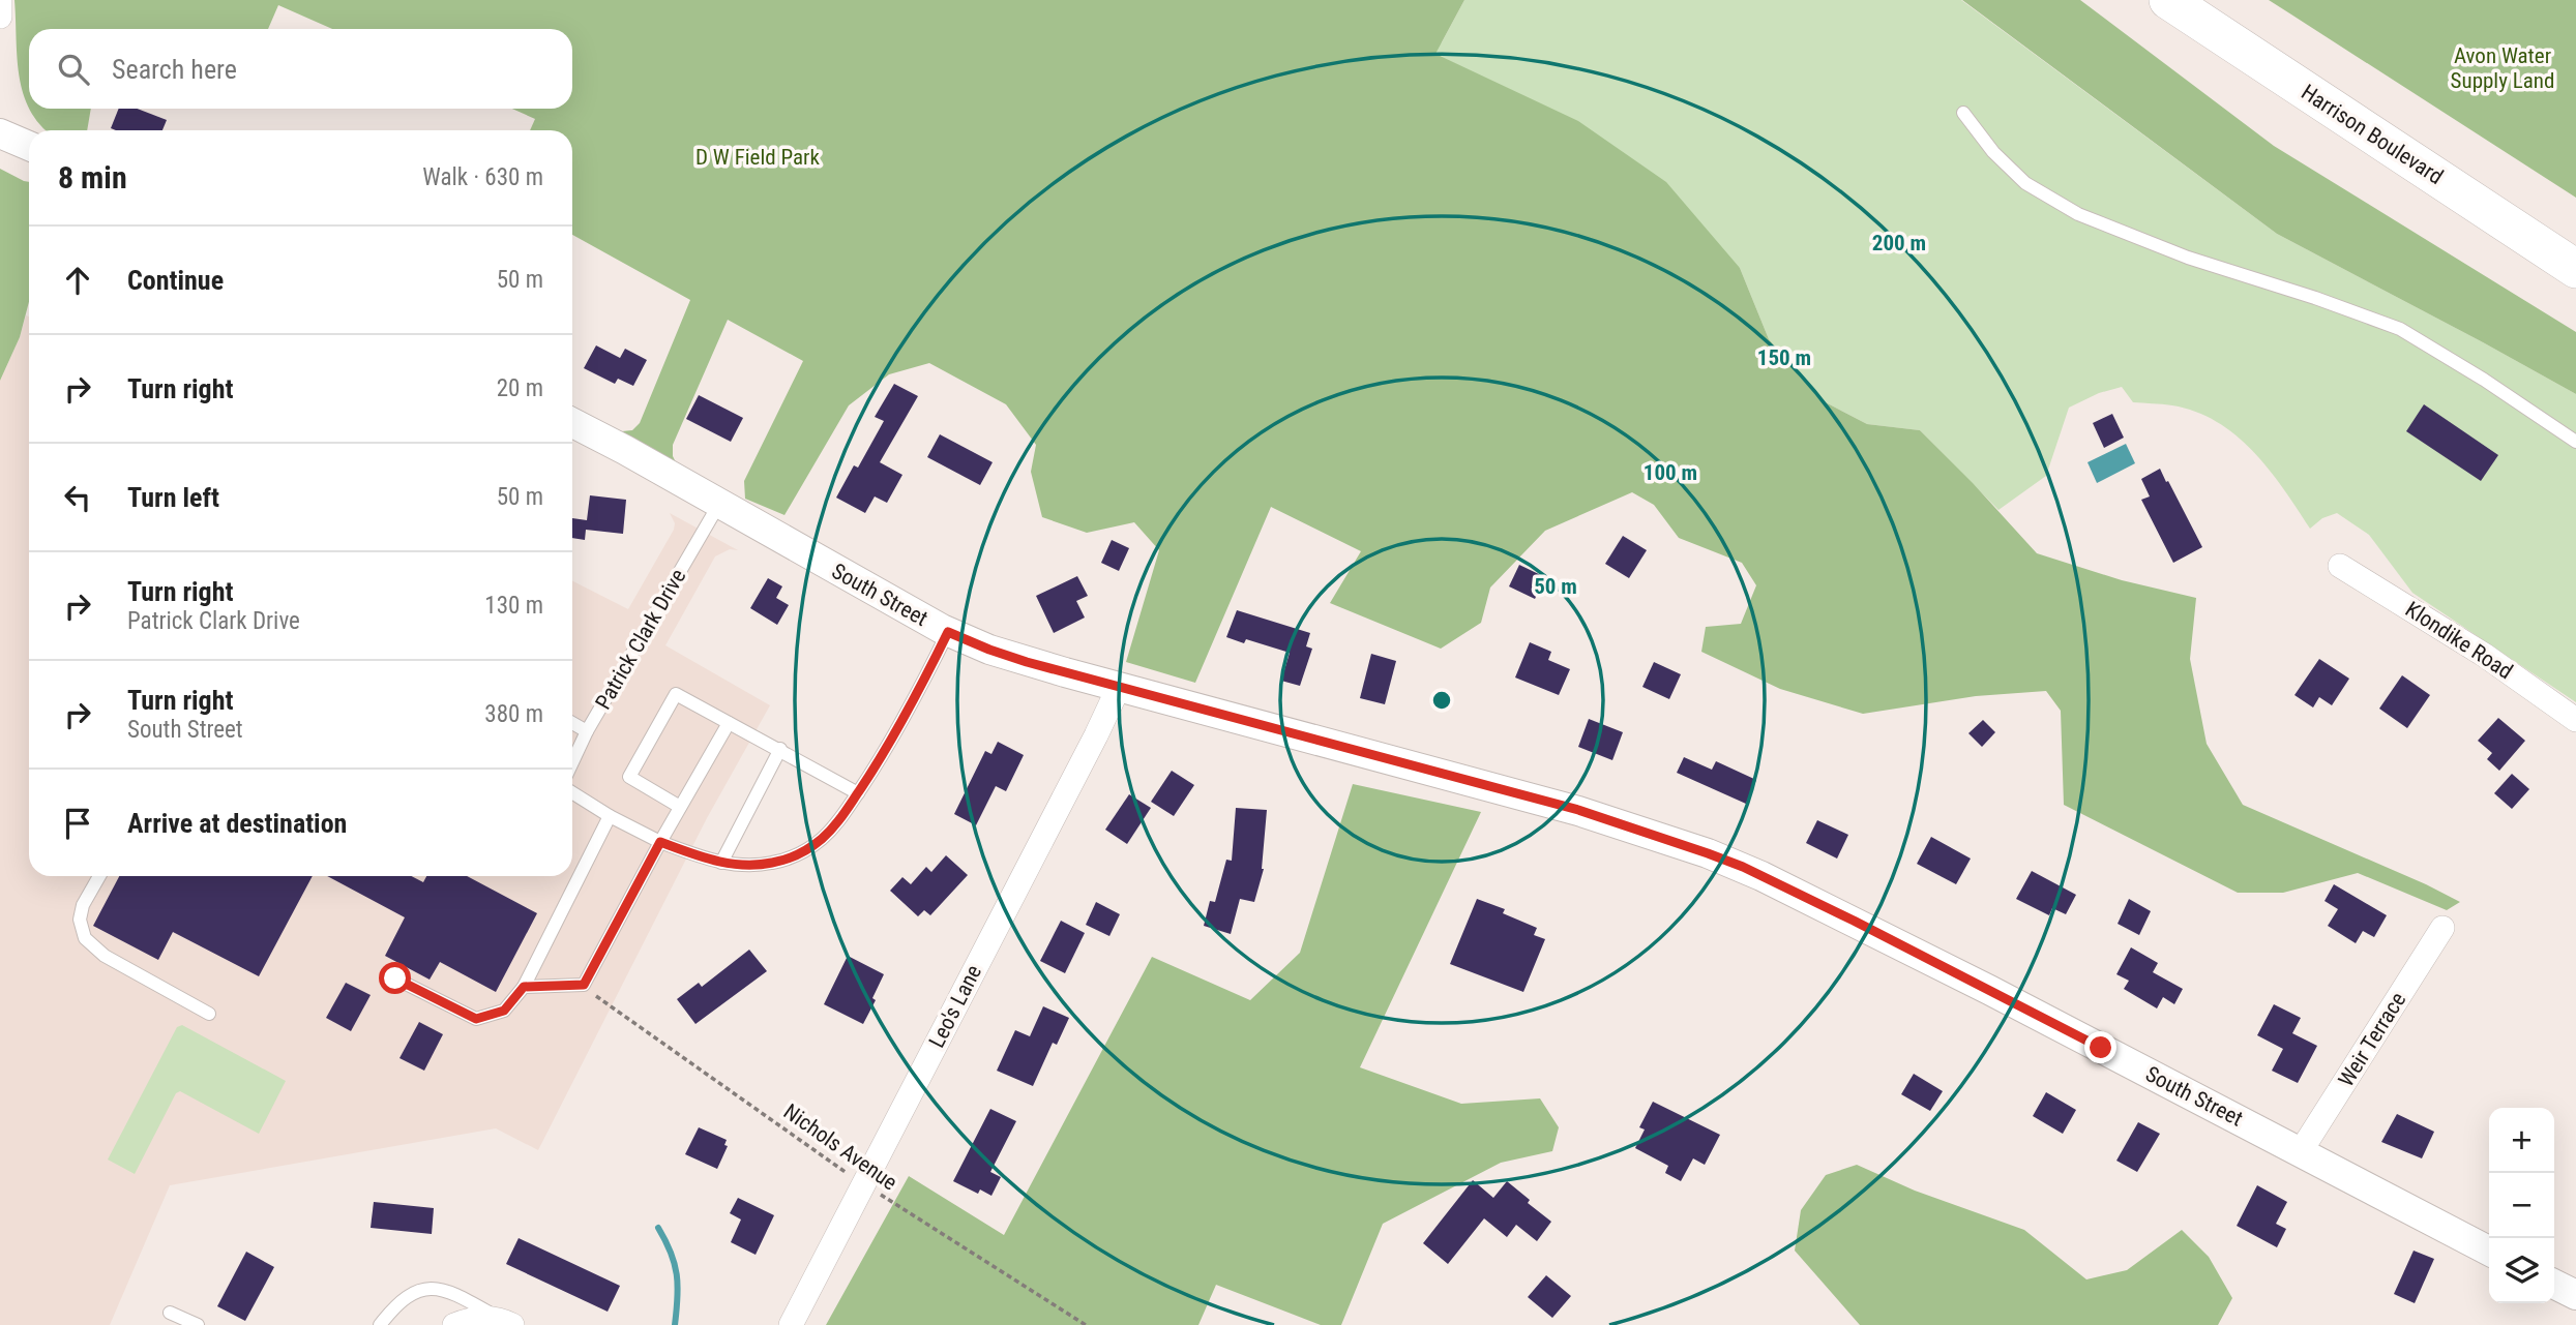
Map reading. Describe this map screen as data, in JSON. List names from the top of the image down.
{
  "streets": {
    "main road": ["Harrison Boulevard"],
    "street": [
      "South Street",
      "Klondike Road",
      "Leo's Lane",
      "Weir Terrace"
    ],
    "lane": ["Patrick Clark Drive"],
    "path": ["Nichols Avenue"]
  },
  "crossings": [
    ["South Street", "Patrick Clark Drive"],
    ["South Street", "Leo's Lane"],
    ["South Street", "Weir Terrace"],
    ["Leo's Lane", "Nichols Avenue"]
  ],
  "parks": ["Avon Water Supply Land", "D W Field Park"],
  "page": {
    "search": "Search here",
    "heading": ["8 min", "Walk · 630 m"],
    "list": [
      ["Continue", "50 m"],
      ["Turn right", "20 m"],
      ["Turn left", "50 m"],
      ["Turn right", "Patrick Clark Drive", "130 m"],
      ["Turn right", "South Street", "380 m"],
      "Arrive at destination"
    ],
    "map_buttons": ["+", "−"]
  },
  "rings": [
    "200 m",
    "150 m",
    "100 m",
    "50 m"
  ]
}
